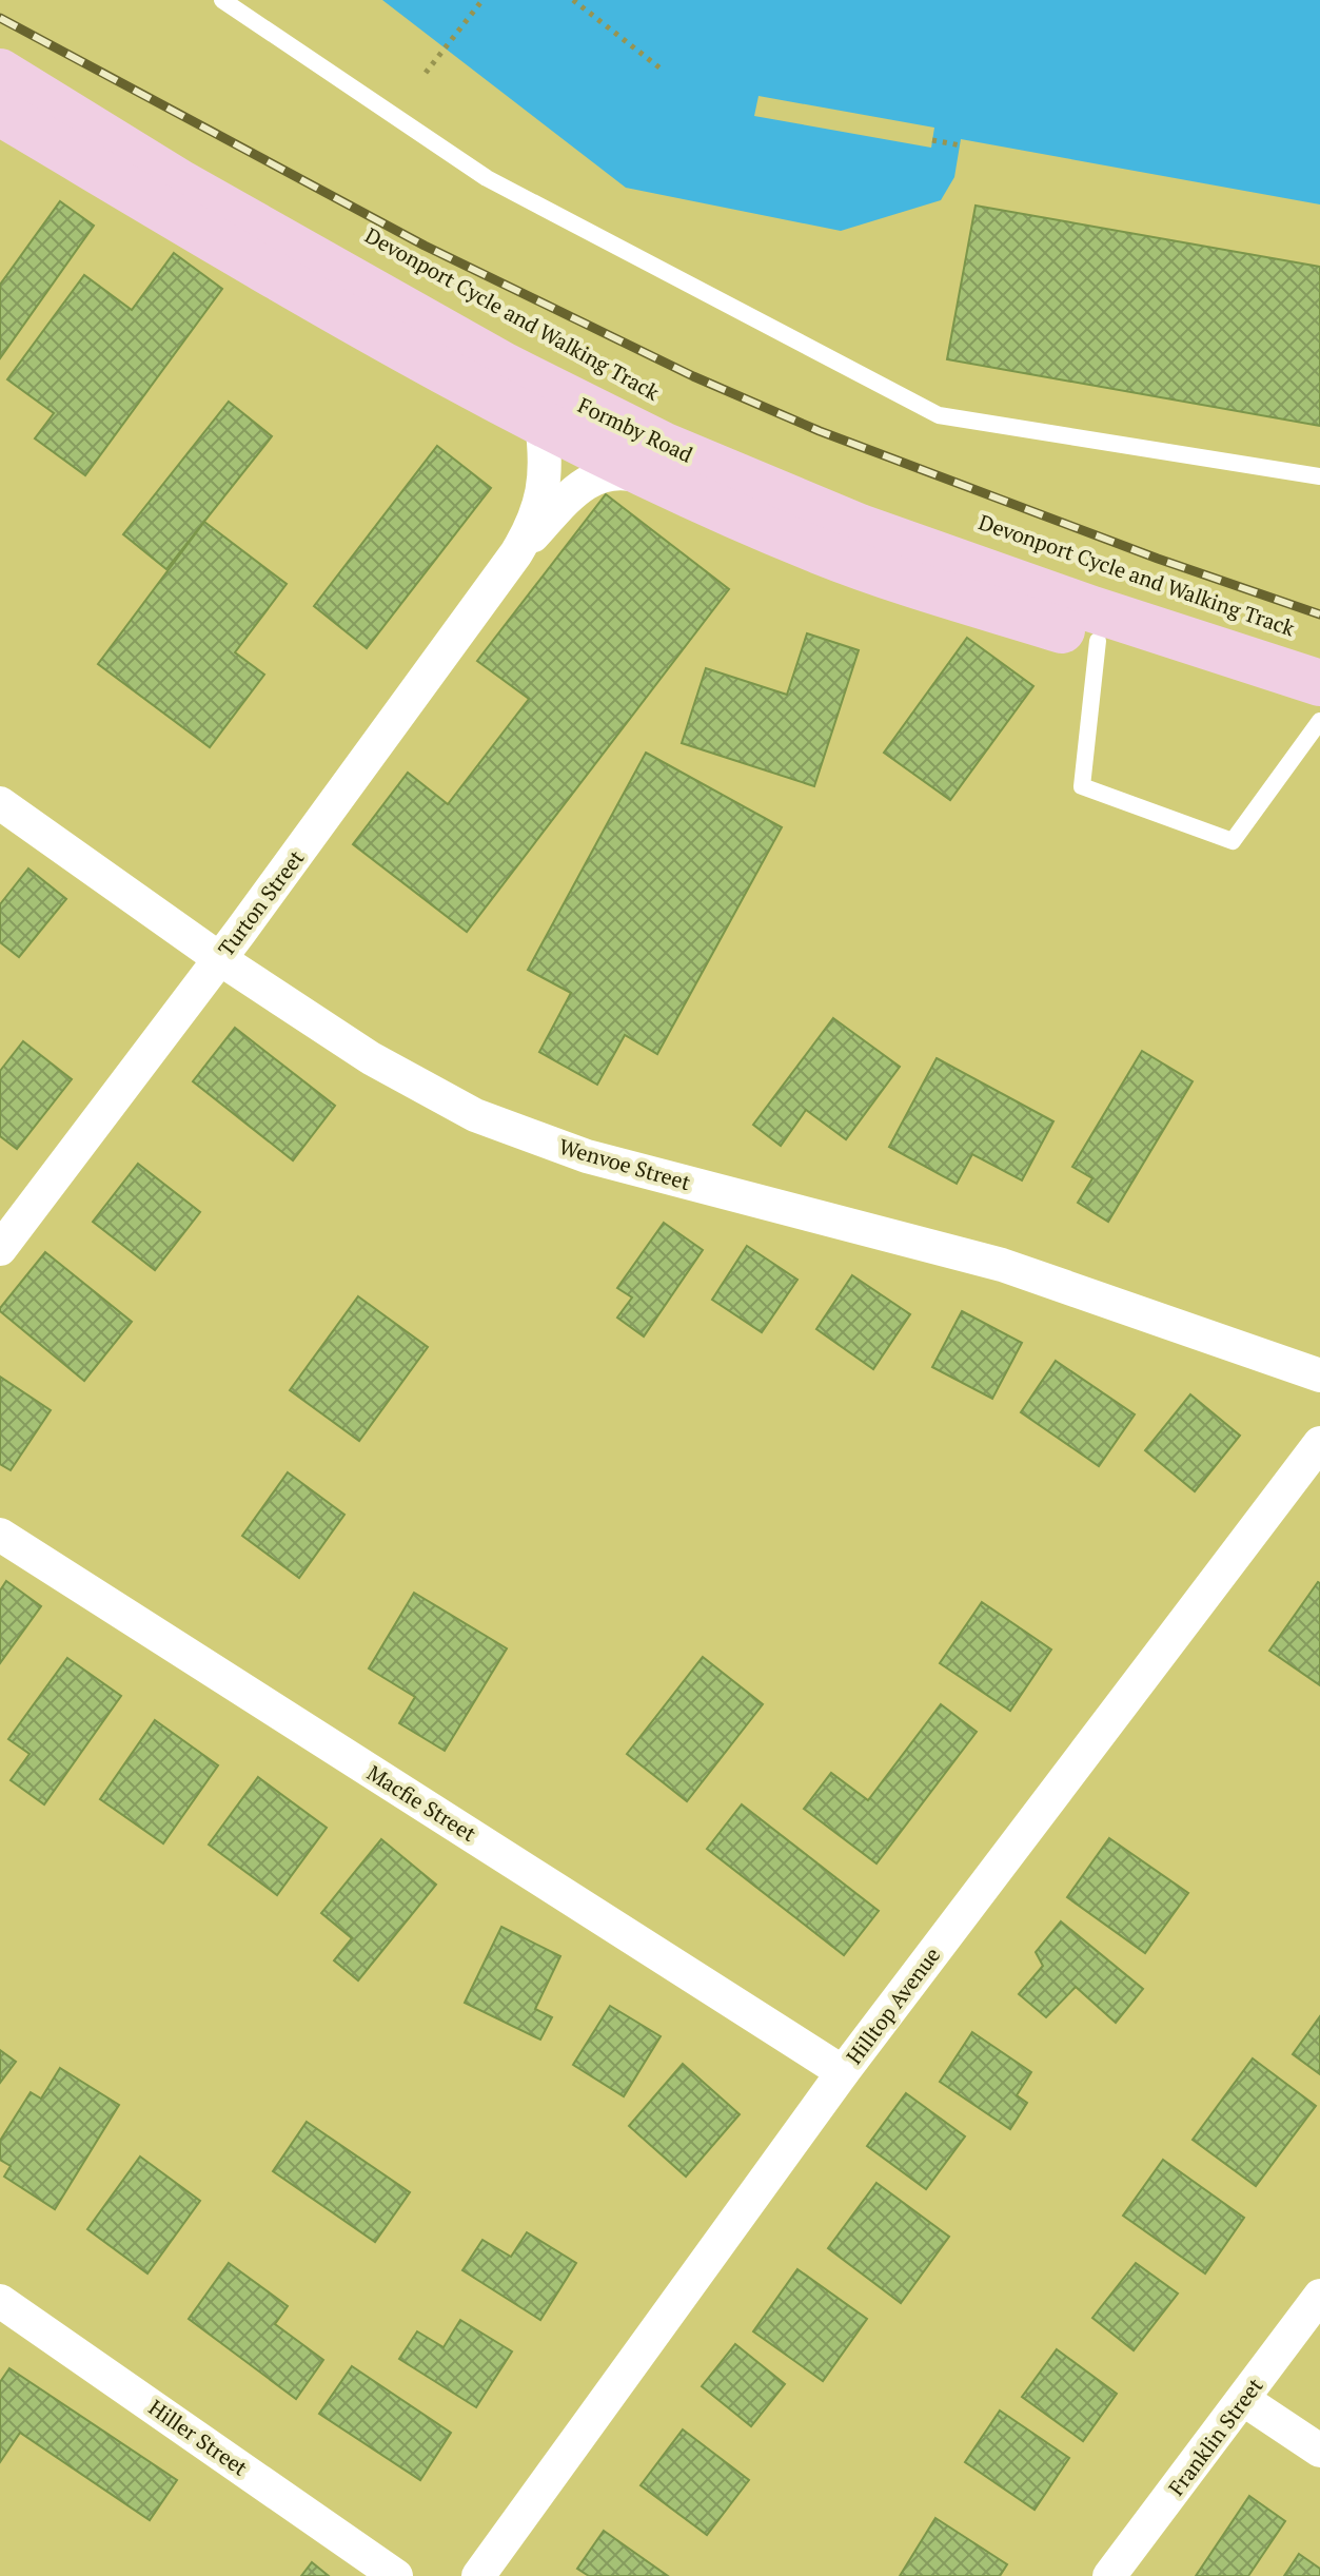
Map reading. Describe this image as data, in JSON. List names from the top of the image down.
{
  "streets": {
    "main road": ["Formby Road"],
    "street": [
      "Turton Street",
      "Wenvoe Street",
      "Macfie Street",
      "Hilltop Avenue",
      "Franklin Street",
      "Hiller Street"
    ]
  },
  "crossings": [
    ["Formby Road", "Turton Street"],
    ["Turton Street", "Wenvoe Street"],
    ["Macfie Street", "Hilltop Avenue"]
  ]
}
